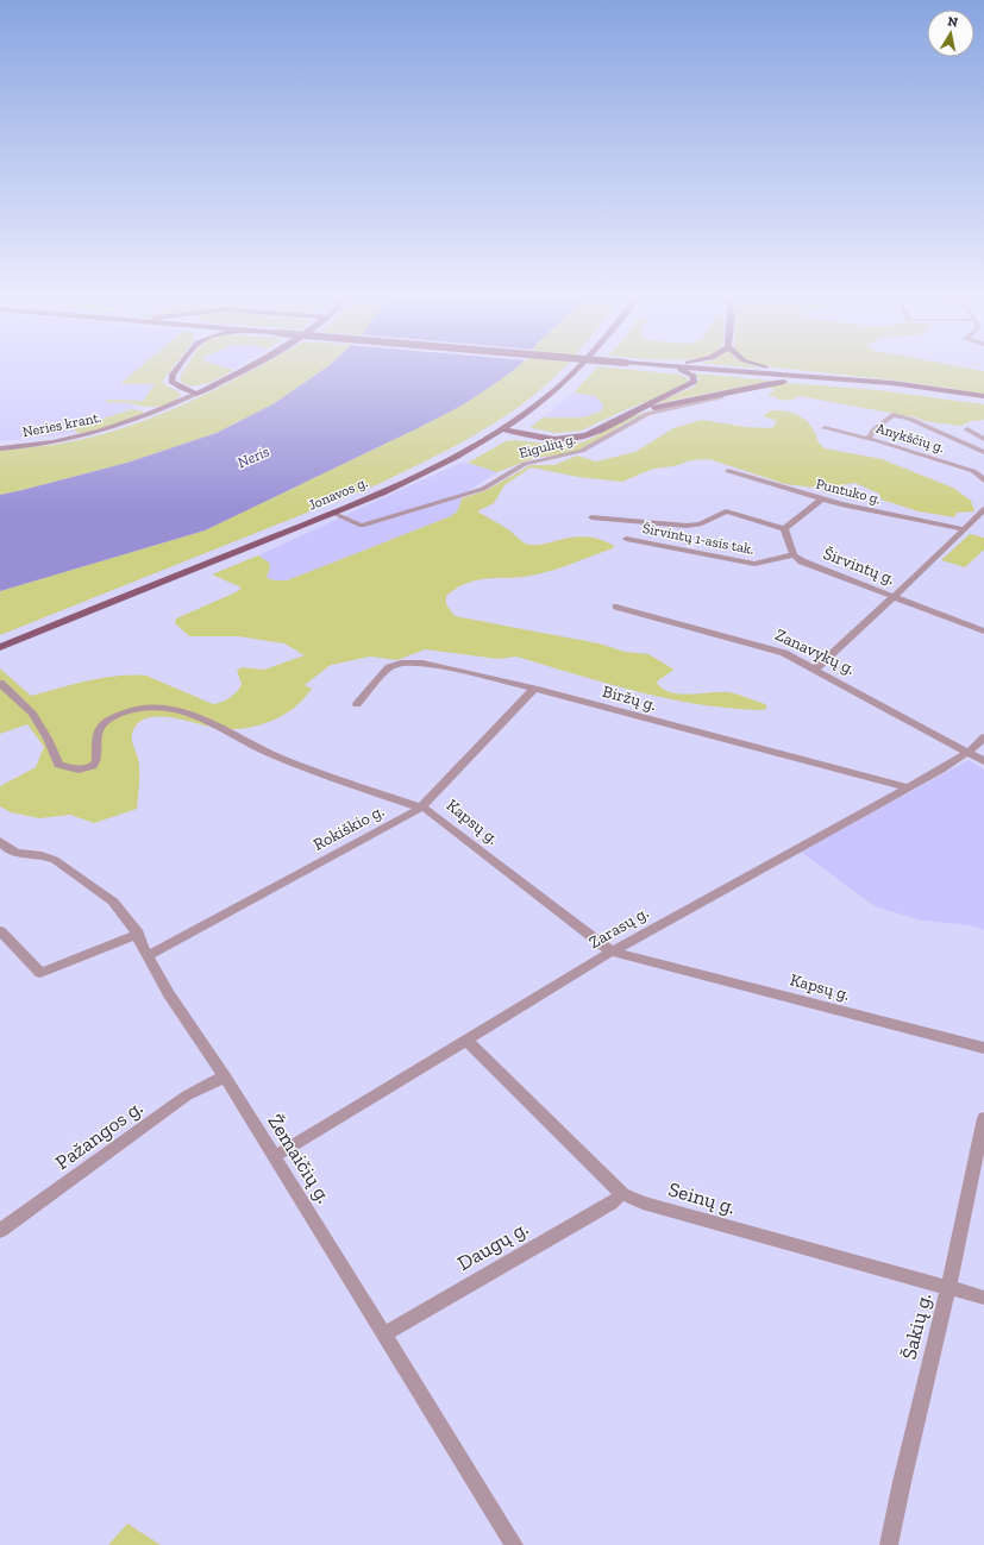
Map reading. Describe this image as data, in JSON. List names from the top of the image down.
{
  "streets": {
    "main road": ["Neries krant.", "Jonavos g."],
    "street": [
      "Anykščių g.",
      "Eigulių g.",
      "Puntuko g.",
      "Širvintų 1-asis tak.",
      "Širvintų g.",
      "Zanavykų g.",
      "Biržų g.",
      "Kapsų g.",
      "Rokiškio g.",
      "Zarasų g.",
      "Pažangos g.",
      "Žemaičių g.",
      "Seinų g.",
      "Daugų g.",
      "Šakių g."
    ]
  },
  "crossings": [
    ["Eigulių g.", "Jonavos g."],
    ["Širvintų 1-asis tak.", "Širvintų g."],
    ["Zanavykų g.", "Zarasų g."],
    ["Biržų g.", "Rokiškio g."],
    ["Biržų g.", "Zarasų g."],
    ["Kapsų g.", "Rokiškio g."],
    ["Kapsų g.", "Zarasų g."],
    ["Rokiškio g.", "Žemaičių g."],
    ["Zarasų g.", "Žemaičių g."],
    ["Zarasų g.", "Seinų g."],
    ["Pažangos g.", "Žemaičių g."],
    ["Žemaičių g.", "Daugų g."],
    ["Seinų g.", "Daugų g."],
    ["Seinų g.", "Šakių g."]
  ],
  "water": ["Neris"],
  "north": "top"
}
